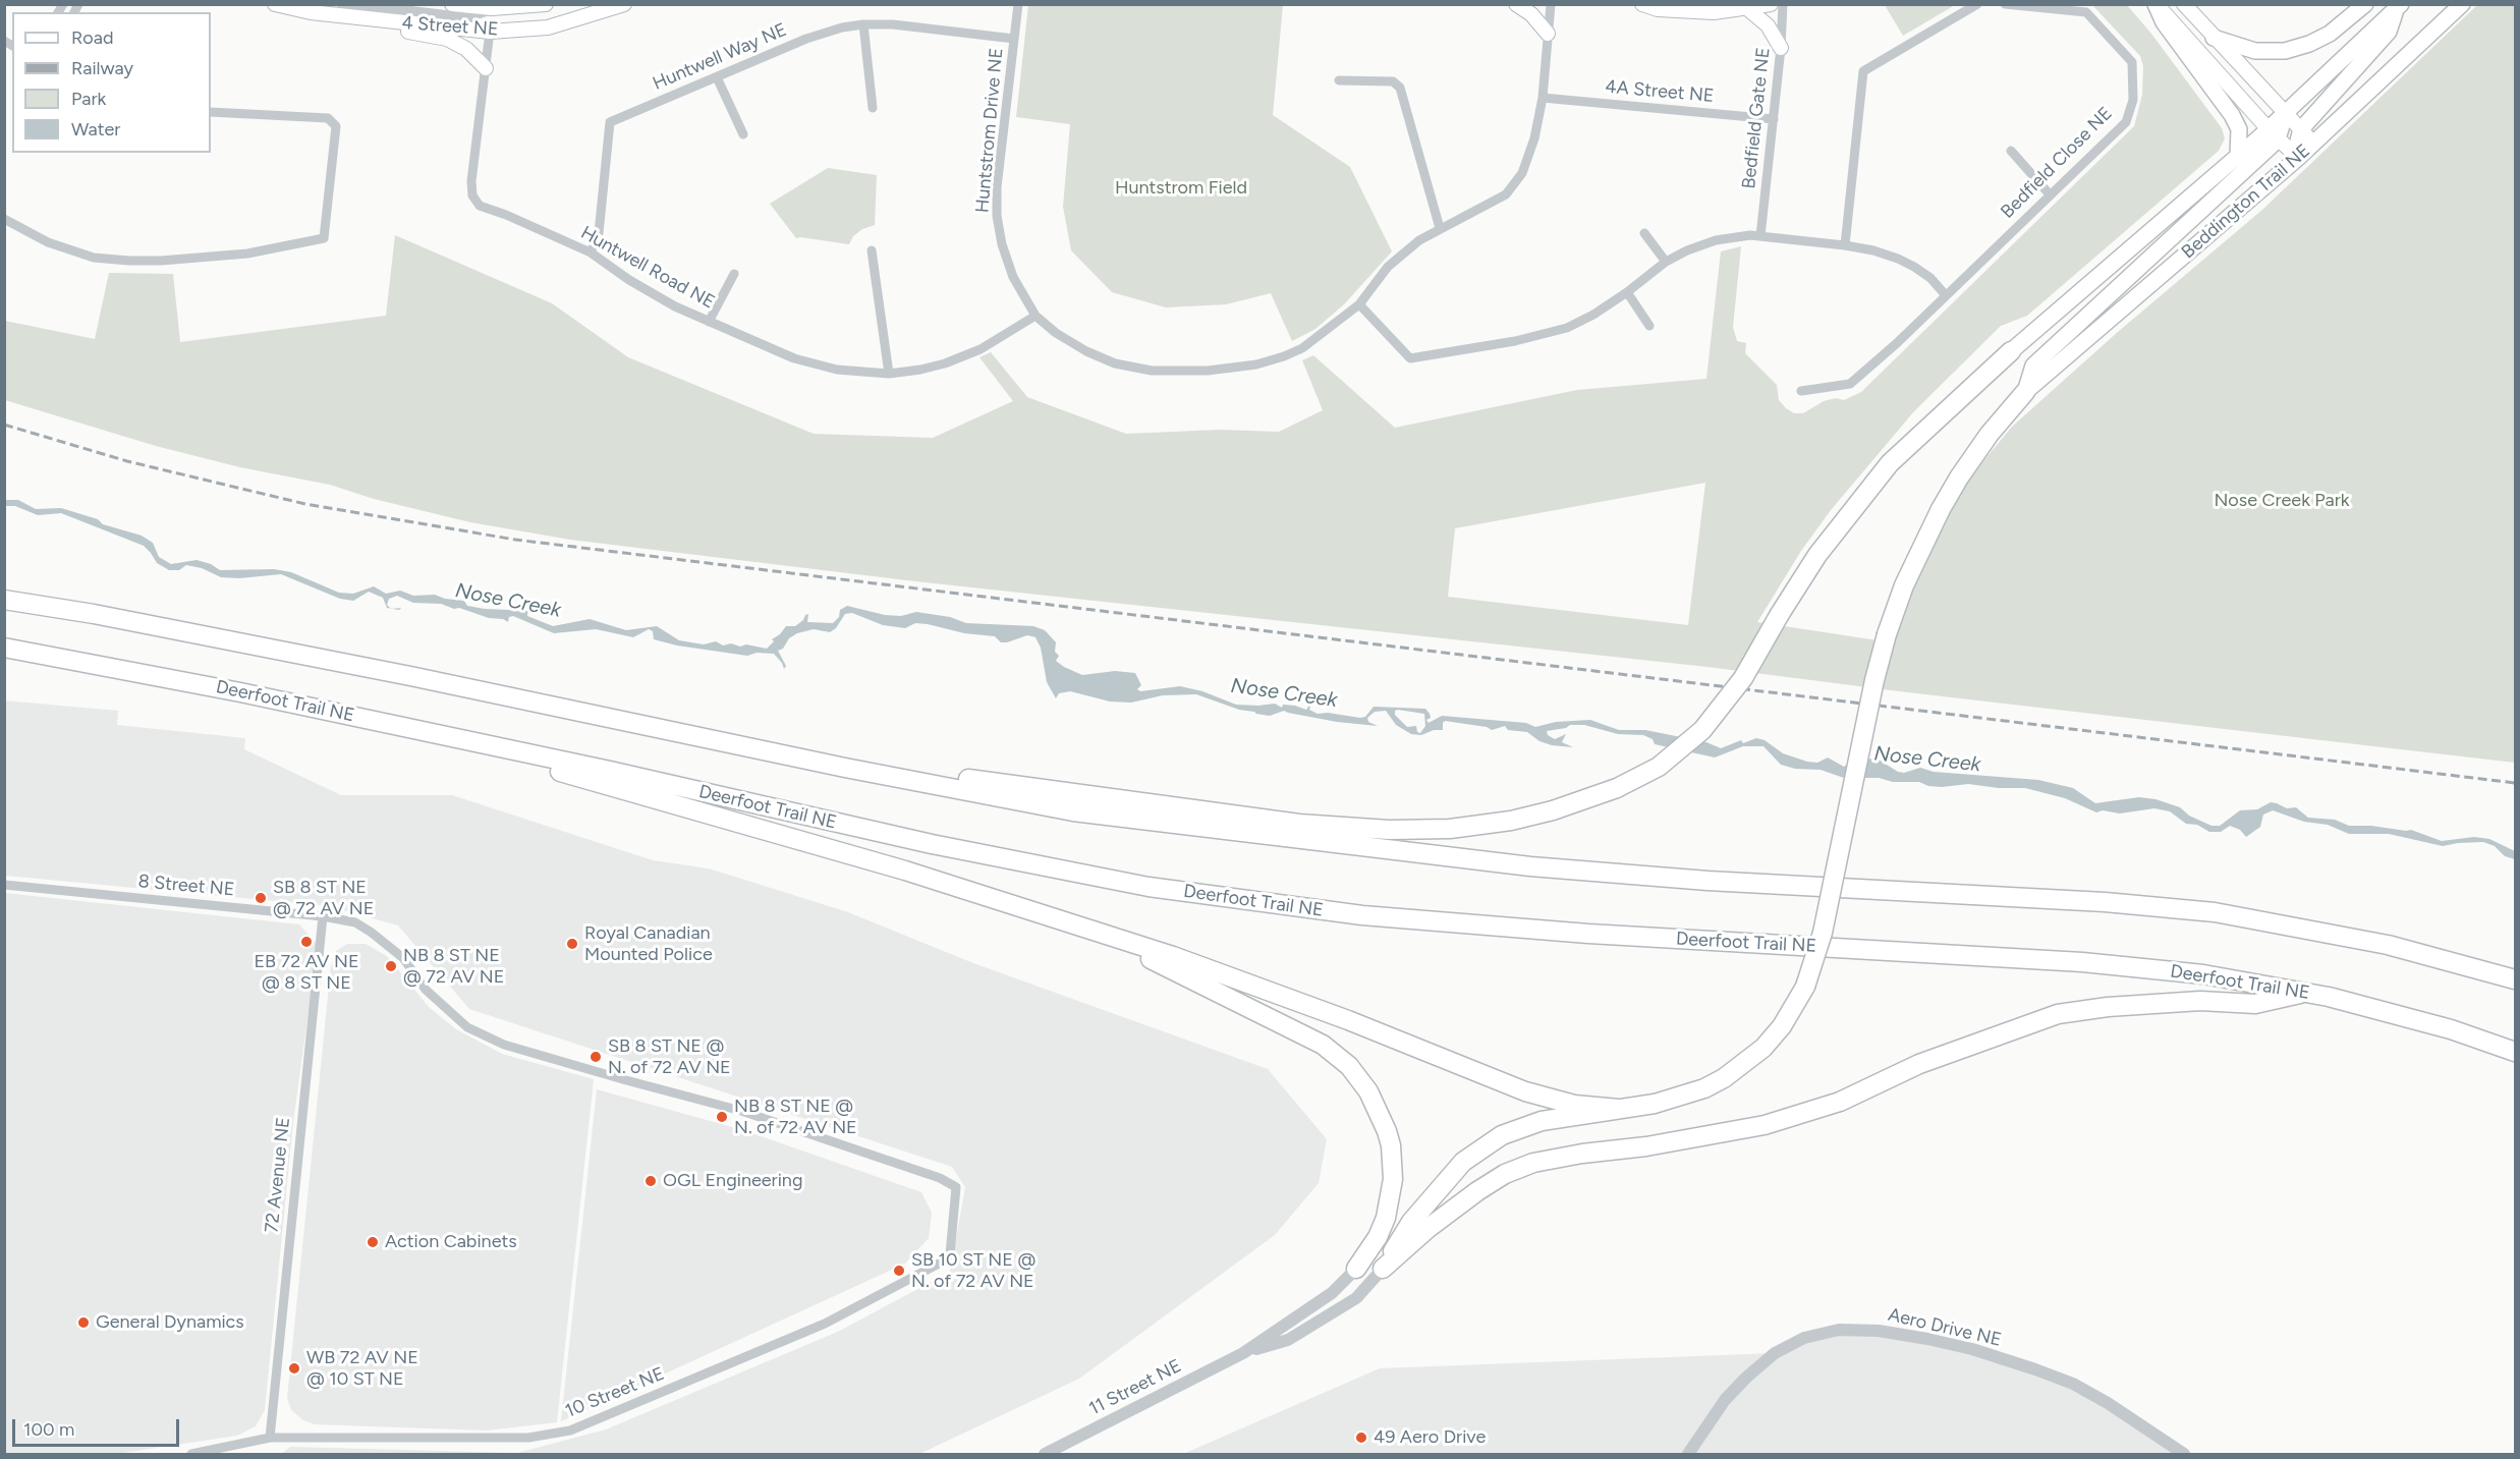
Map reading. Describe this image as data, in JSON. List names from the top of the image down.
{
  "streets": {
    "highway": ["Deerfoot Trail NE"],
    "main road": ["4 Street NE", "Beddington Trail NE"],
    "street": [
      "Huntwell Way NE",
      "4A Street NE",
      "Bedfield Gate NE",
      "Huntstrom Drive NE",
      "Bedfield Close NE",
      "Huntwell Road NE",
      "8 Street NE",
      "72 Avenue NE",
      "Aero Drive NE",
      "11 Street NE",
      "10 Street NE"
    ]
  },
  "crossings": [
    ["4 Street NE", "Huntwell Road NE"],
    ["Huntwell Way NE", "Huntstrom Drive NE"],
    ["Huntwell Way NE", "Huntwell Road NE"],
    ["4A Street NE", "Bedfield Gate NE"],
    ["4A Street NE", "Huntstrom Drive NE"],
    ["Huntstrom Drive NE", "Huntwell Road NE"],
    ["8 Street NE", "72 Avenue NE"],
    ["8 Street NE", "10 Street NE"],
    ["72 Avenue NE", "10 Street NE"]
  ],
  "water": ["Nose Creek"],
  "parks": ["Huntstrom Field", "Nose Creek Park"],
  "places": [
    "SB 8 ST NE @ 72 AV NE",
    "EB 72 AV NE @ 8 ST NE",
    "Royal Canadian Mounted Police",
    "NB 8 ST NE @ 72 AV NE",
    "SB 8 ST NE @ N. of 72 AV NE",
    "NB 8 ST NE @ N. of 72 AV NE",
    "OGL Engineering",
    "Action Cabinets",
    "SB 10 ST NE @ N. of 72 AV NE",
    "General Dynamics",
    "WB 72 AV NE @ 10 ST NE",
    "49 Aero Drive"
  ],
  "legend": [
    "Road",
    "Railway",
    "Park",
    "Water"
  ],
  "scale_bar": "100 m"
}
